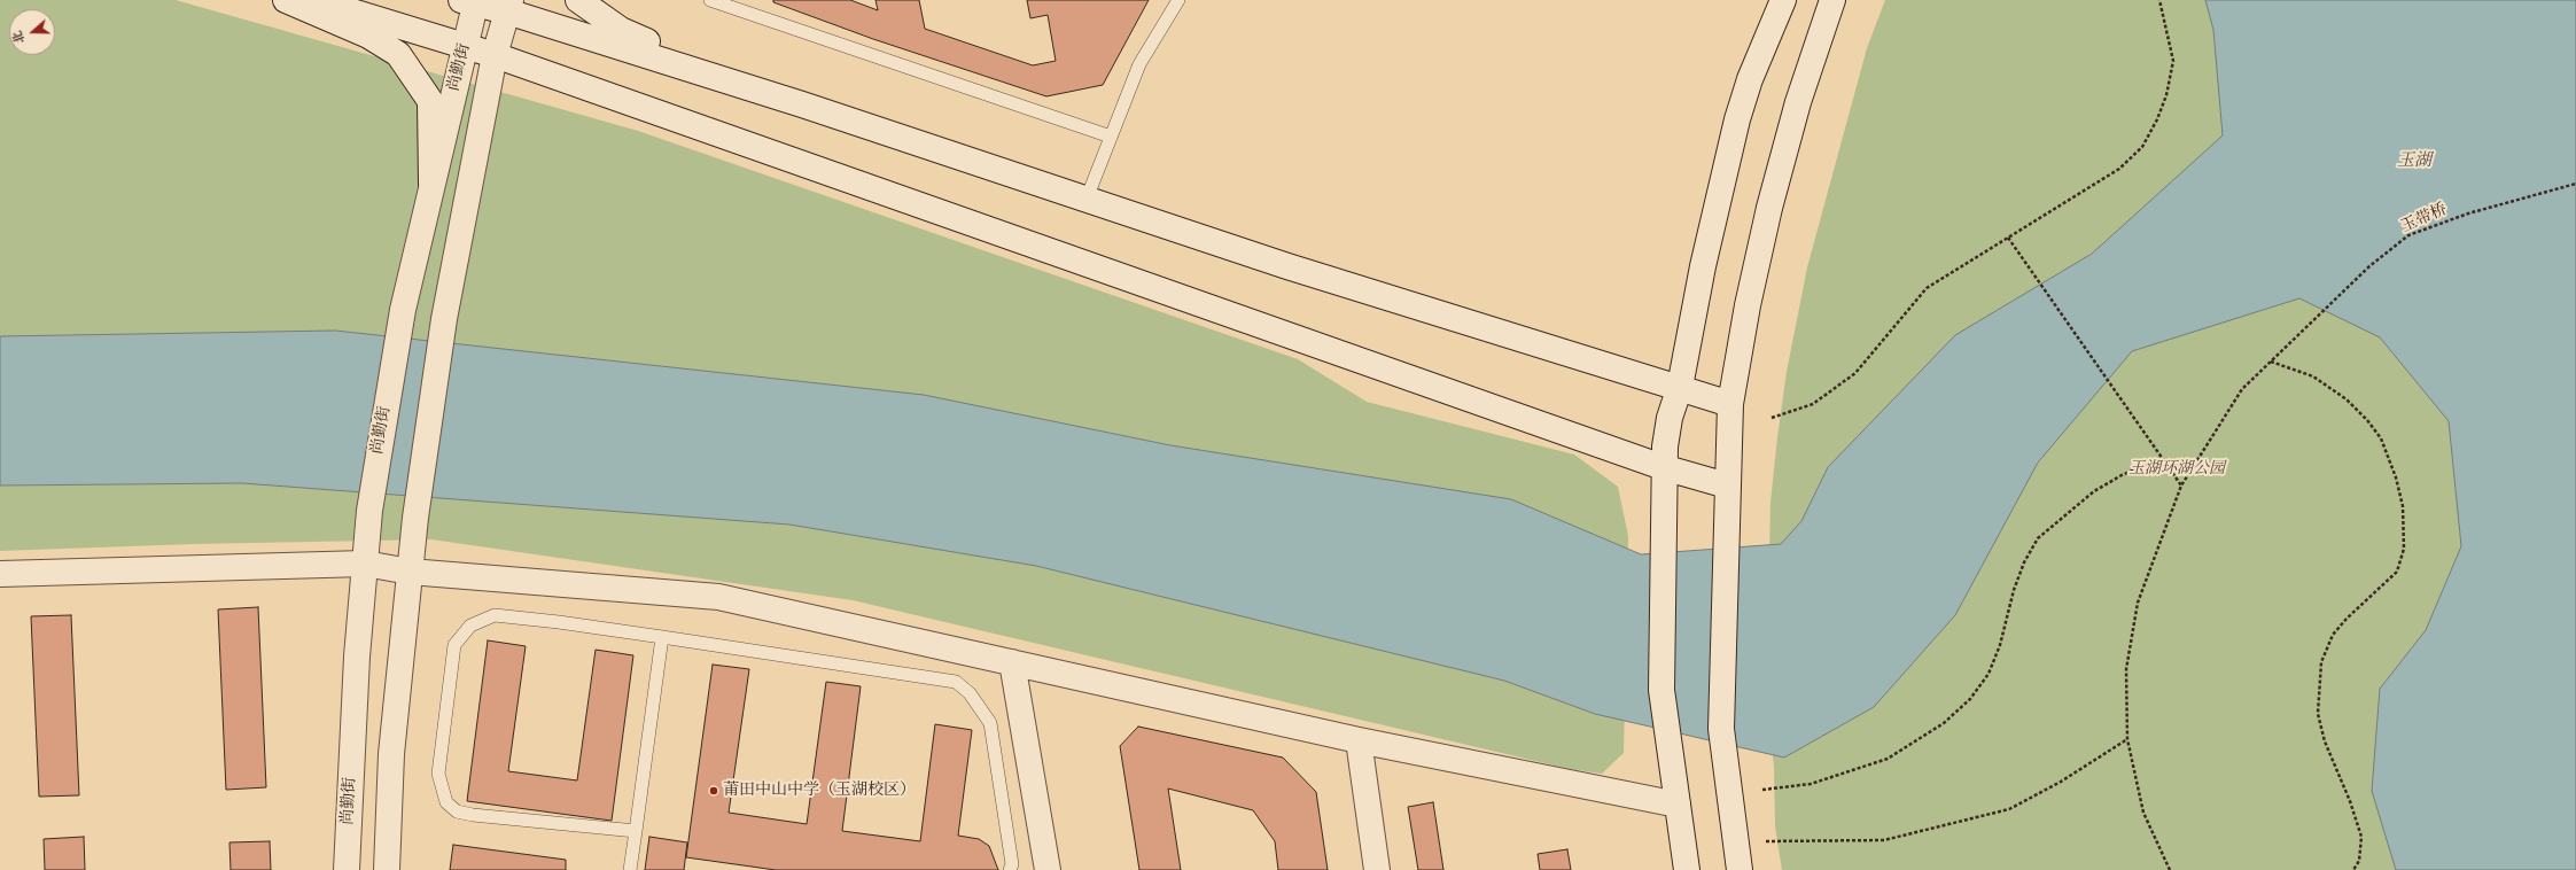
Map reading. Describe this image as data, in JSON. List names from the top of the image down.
{
  "streets": {
    "main road": ["尚勤街"],
    "path": ["玉带桥"]
  },
  "water": ["玉湖"],
  "parks": ["玉湖环湖公园"],
  "places": ["莆田中山中学（玉湖校区）"],
  "north": "left"
}
